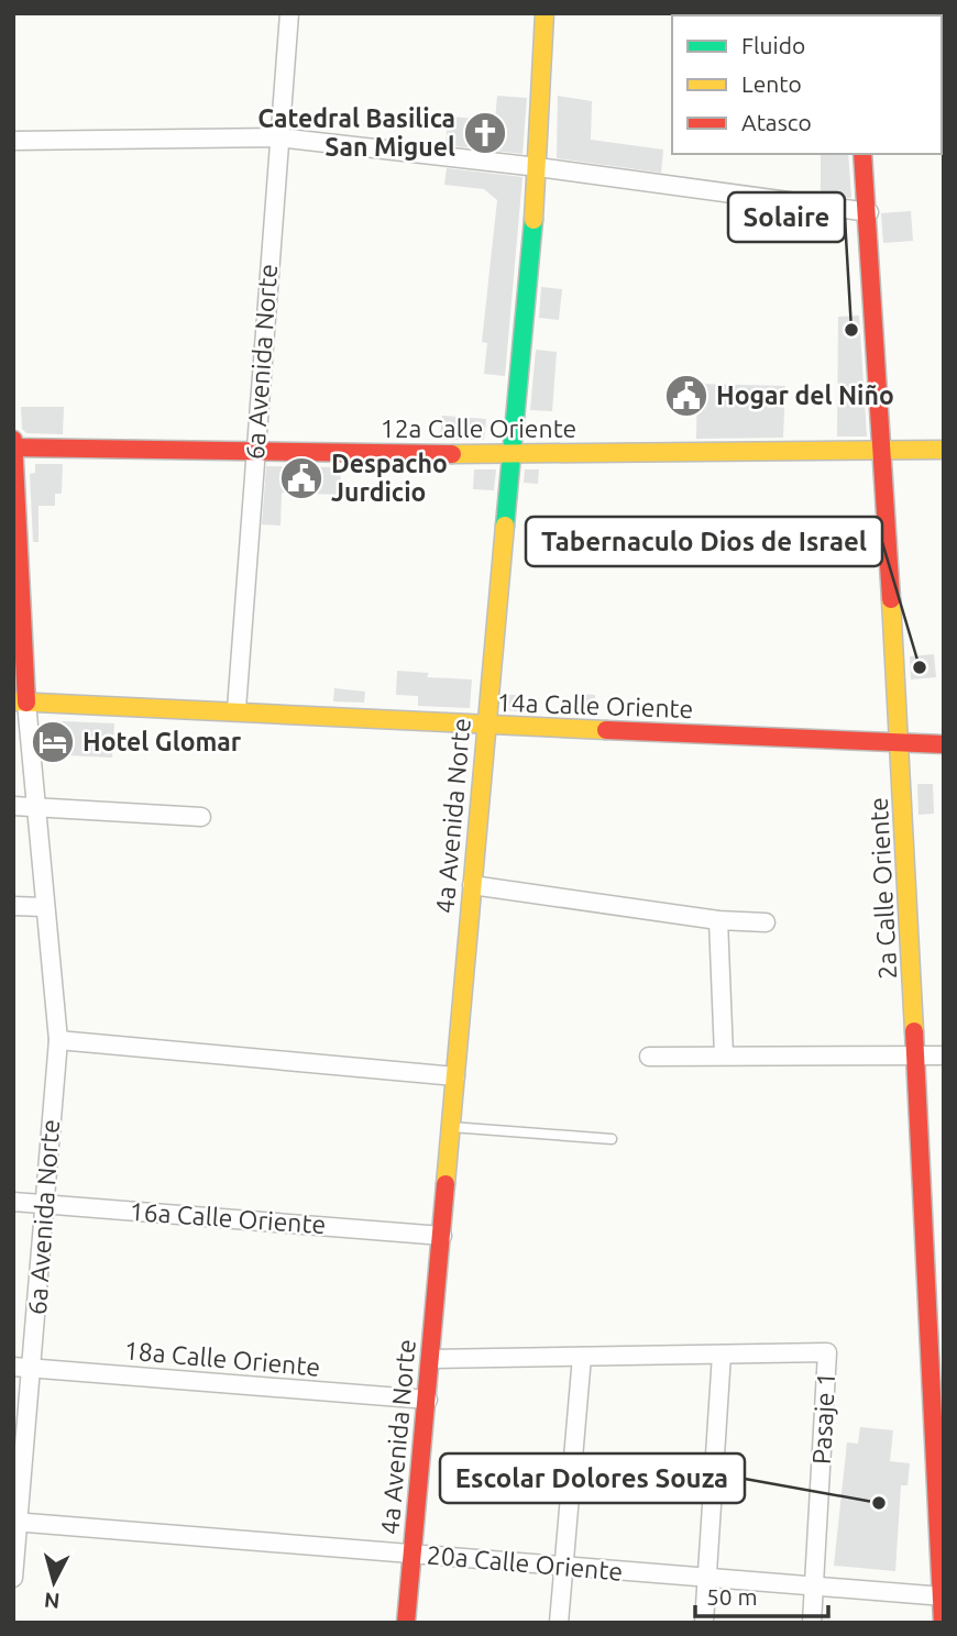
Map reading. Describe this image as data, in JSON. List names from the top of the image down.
{
  "streets": {
    "main road": [
      "12a Calle Oriente",
      "14a Calle Oriente",
      "4a Avenida Norte",
      "2a Calle Oriente"
    ],
    "street": [
      "6a Avenida Norte",
      "16a Calle Oriente",
      "18a Calle Oriente",
      "Pasaje 1",
      "20a Calle Oriente"
    ]
  },
  "crossings": [
    ["6a Avenida Norte", "12a Calle Oriente"],
    ["6a Avenida Norte", "14a Calle Oriente"],
    ["6a Avenida Norte", "16a Calle Oriente"],
    ["6a Avenida Norte", "18a Calle Oriente"],
    ["6a Avenida Norte", "20a Calle Oriente"],
    ["12a Calle Oriente", "4a Avenida Norte"],
    ["12a Calle Oriente", "2a Calle Oriente"],
    ["14a Calle Oriente", "4a Avenida Norte"],
    ["14a Calle Oriente", "2a Calle Oriente"],
    ["4a Avenida Norte", "16a Calle Oriente"],
    ["4a Avenida Norte", "18a Calle Oriente"],
    ["4a Avenida Norte", "20a Calle Oriente"],
    ["2a Calle Oriente", "20a Calle Oriente"],
    ["Pasaje 1", "20a Calle Oriente"]
  ],
  "places": {
    "church": ["Catedral Basilica San Miguel"],
    "other": ["Solaire", "Tabernaculo Dios de Israel", "Escolar Dolores Souza"],
    "public building": ["Hogar del Niño", "Despacho Jurdicio"],
    "hotel": ["Hotel Glomar"]
  },
  "legend": ["Fluido", "Lento", "Atasco"],
  "scale_bar": "50 m",
  "north": "bottom"
}
